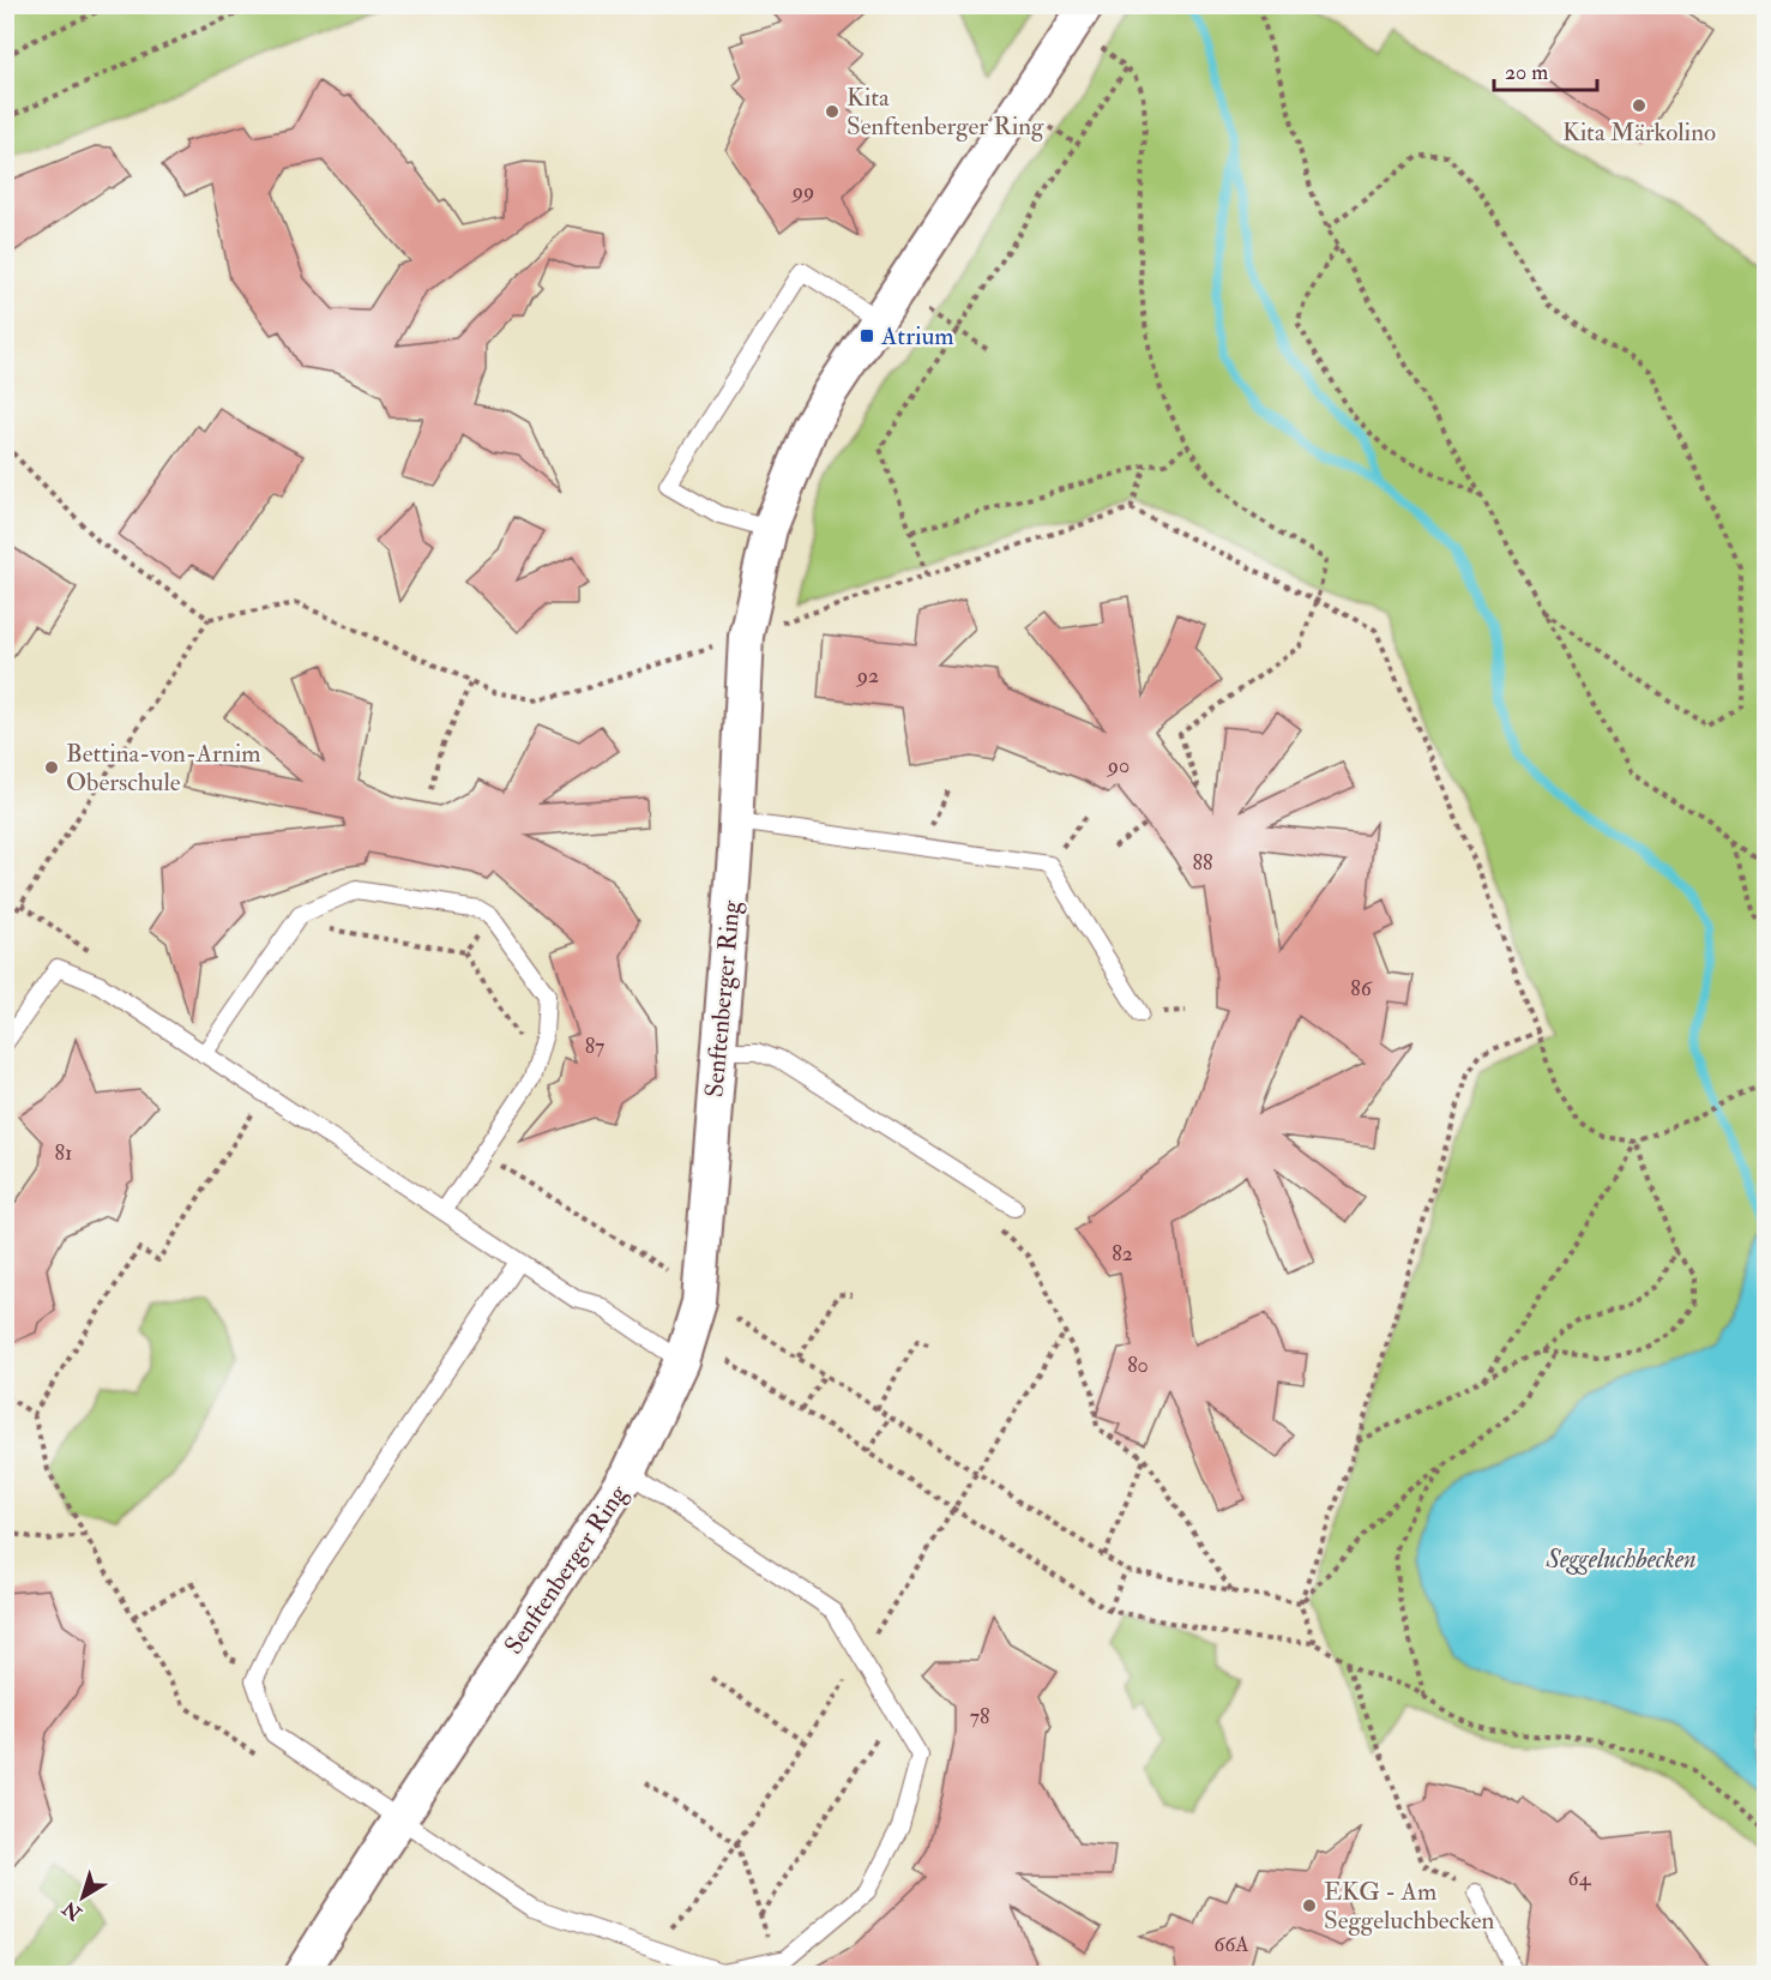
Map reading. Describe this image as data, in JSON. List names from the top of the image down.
{
  "streets": {
    "street": ["Senftenberger Ring"]
  },
  "water": ["Seggeluchbecken"],
  "places": {
    "other": [
      "Kita Märkolino",
      "Kita Senftenberger Ring",
      "Bettina-von-Arnim Oberschule",
      "EKG - Am Seggeluchbecken"
    ],
    "transit": ["Atrium"]
  },
  "house_numbers": [
    "99",
    "92",
    "90",
    "88",
    "86",
    "87",
    "81",
    "82",
    "80",
    "78",
    "64",
    "66A"
  ],
  "scale_bar": "20 m",
  "north": "bottom left"
}
